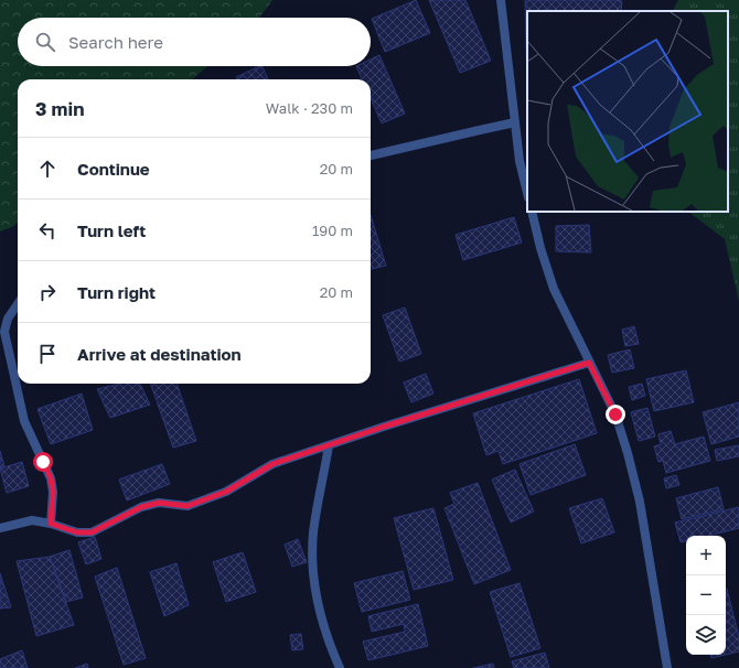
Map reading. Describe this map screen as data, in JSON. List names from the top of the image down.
{
  "page": {
    "search": "Search here",
    "heading": ["3 min", "Walk · 230 m"],
    "list": [
      ["Continue", "20 m"],
      ["Turn left", "190 m"],
      ["Turn right", "20 m"],
      "Arrive at destination"
    ],
    "map_buttons": ["+", "−"]
  }
}
